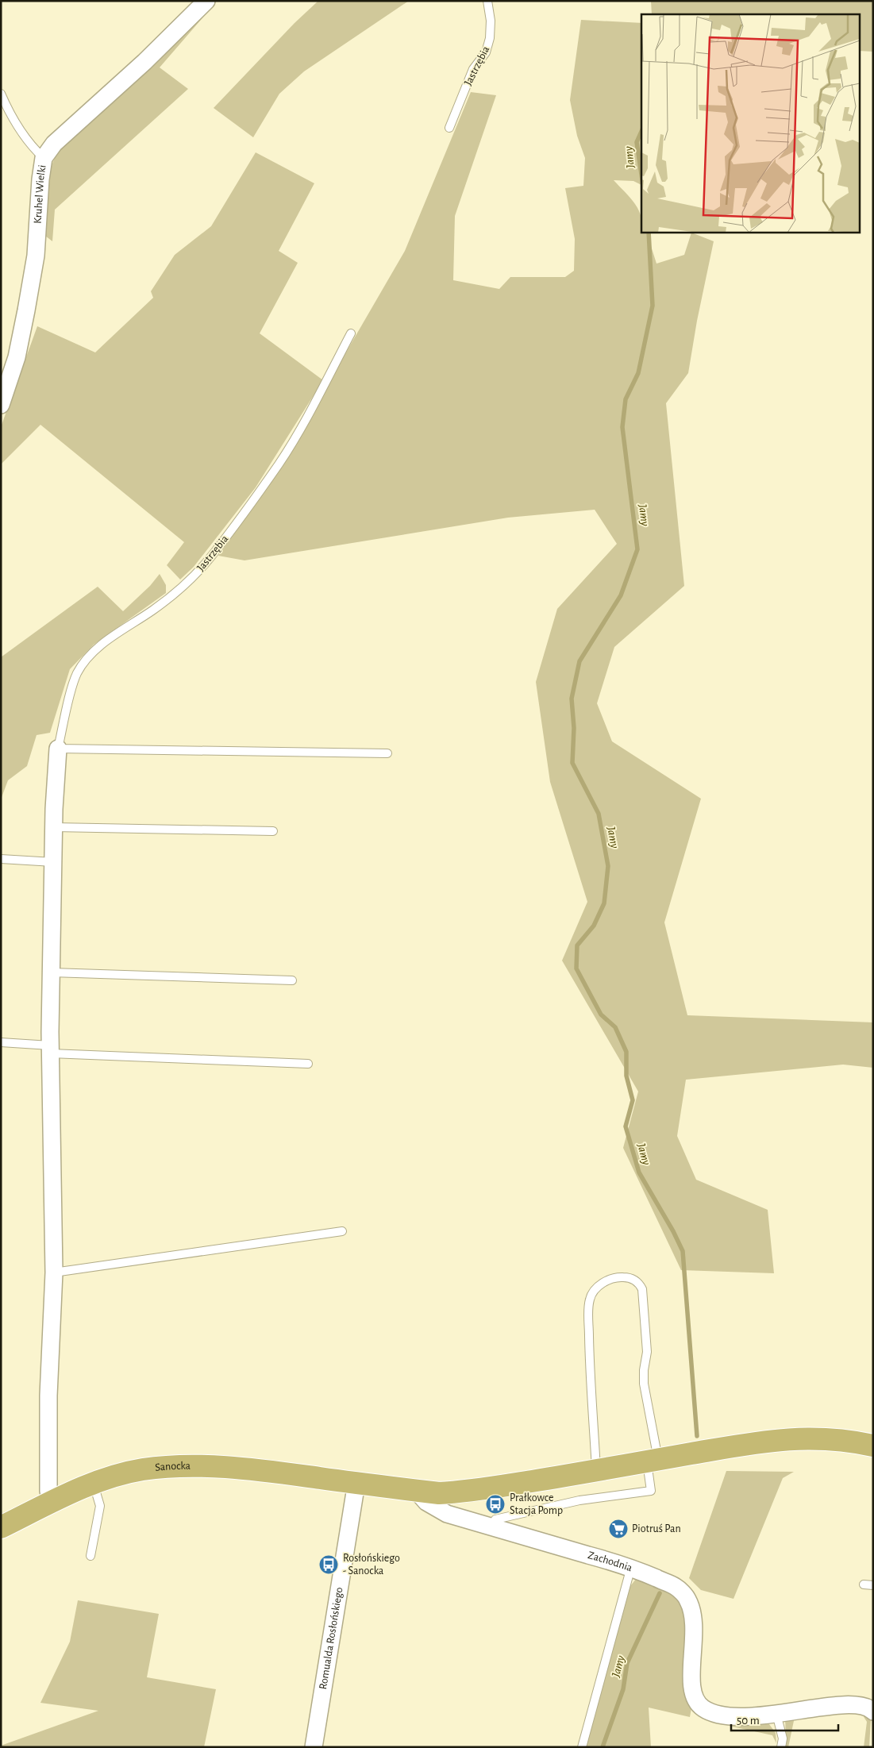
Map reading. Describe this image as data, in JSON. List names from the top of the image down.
{
  "streets": {
    "main road": ["Sanocka"],
    "street": ["Kruhel Wielki", "Zachodnia", "Romualda Rosłońskiego"],
    "lane": ["Jastrzębia"]
  },
  "crossings": [
    ["Sanocka", "Zachodnia"],
    ["Sanocka", "Romualda Rosłońskiego"]
  ],
  "water": ["Jamy"],
  "places": {
    "bus stop": ["Prałkowce Stacja Pomp", "Rosłońskiego - Sanocka"],
    "supermarket": ["Piotruś Pan"]
  },
  "scale_bar": "50 m"
}
